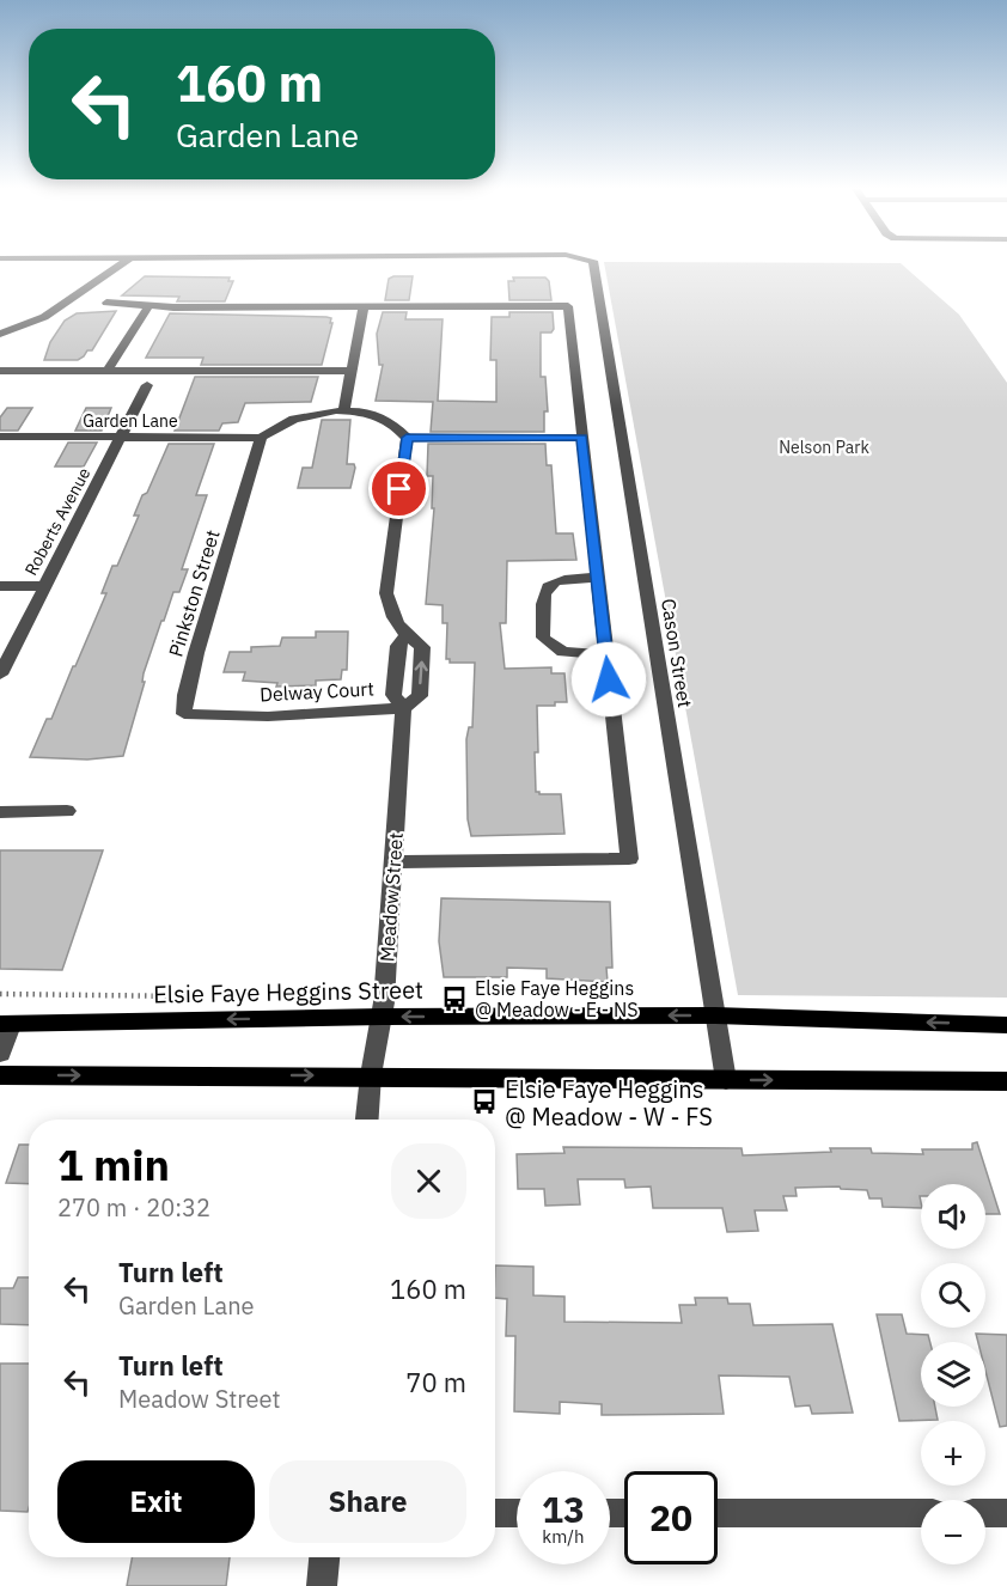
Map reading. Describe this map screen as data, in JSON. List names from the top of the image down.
{
  "streets": {
    "main road": ["Elsie Faye Heggins Street"],
    "street": [
      "Garden Lane",
      "Roberts Avenue",
      "Pinkston Street",
      "Cason Street",
      "Delway Court",
      "Meadow Street"
    ]
  },
  "crossings": [
    ["Garden Lane", "Roberts Avenue"],
    ["Garden Lane", "Pinkston Street"],
    ["Pinkston Street", "Delway Court"],
    ["Cason Street", "Elsie Faye Heggins Street"],
    ["Delway Court", "Meadow Street"],
    ["Meadow Street", "Elsie Faye Heggins Street"]
  ],
  "parks": ["Nelson Park"],
  "places": {
    "bus stop": ["Elsie Faye Heggins @ Meadow - E - NS", "Elsie Faye Heggins @ Meadow - W - FS"]
  },
  "page": {
    "turn": ["160 m", "Garden Lane"],
    "heading": ["1 min", "270 m · 20:32"],
    "map_buttons": ["+", "−"],
    "list": [
      {
        "name": "Turn left",
        "note": "Garden Lane",
        "value": "160 m"
      },
      {
        "name": "Turn left",
        "note": "Meadow Street",
        "value": "70 m"
      }
    ],
    "buttons": ["Exit", "Share"],
    "speed": "13 km/h",
    "limit": "20"
  }
}
